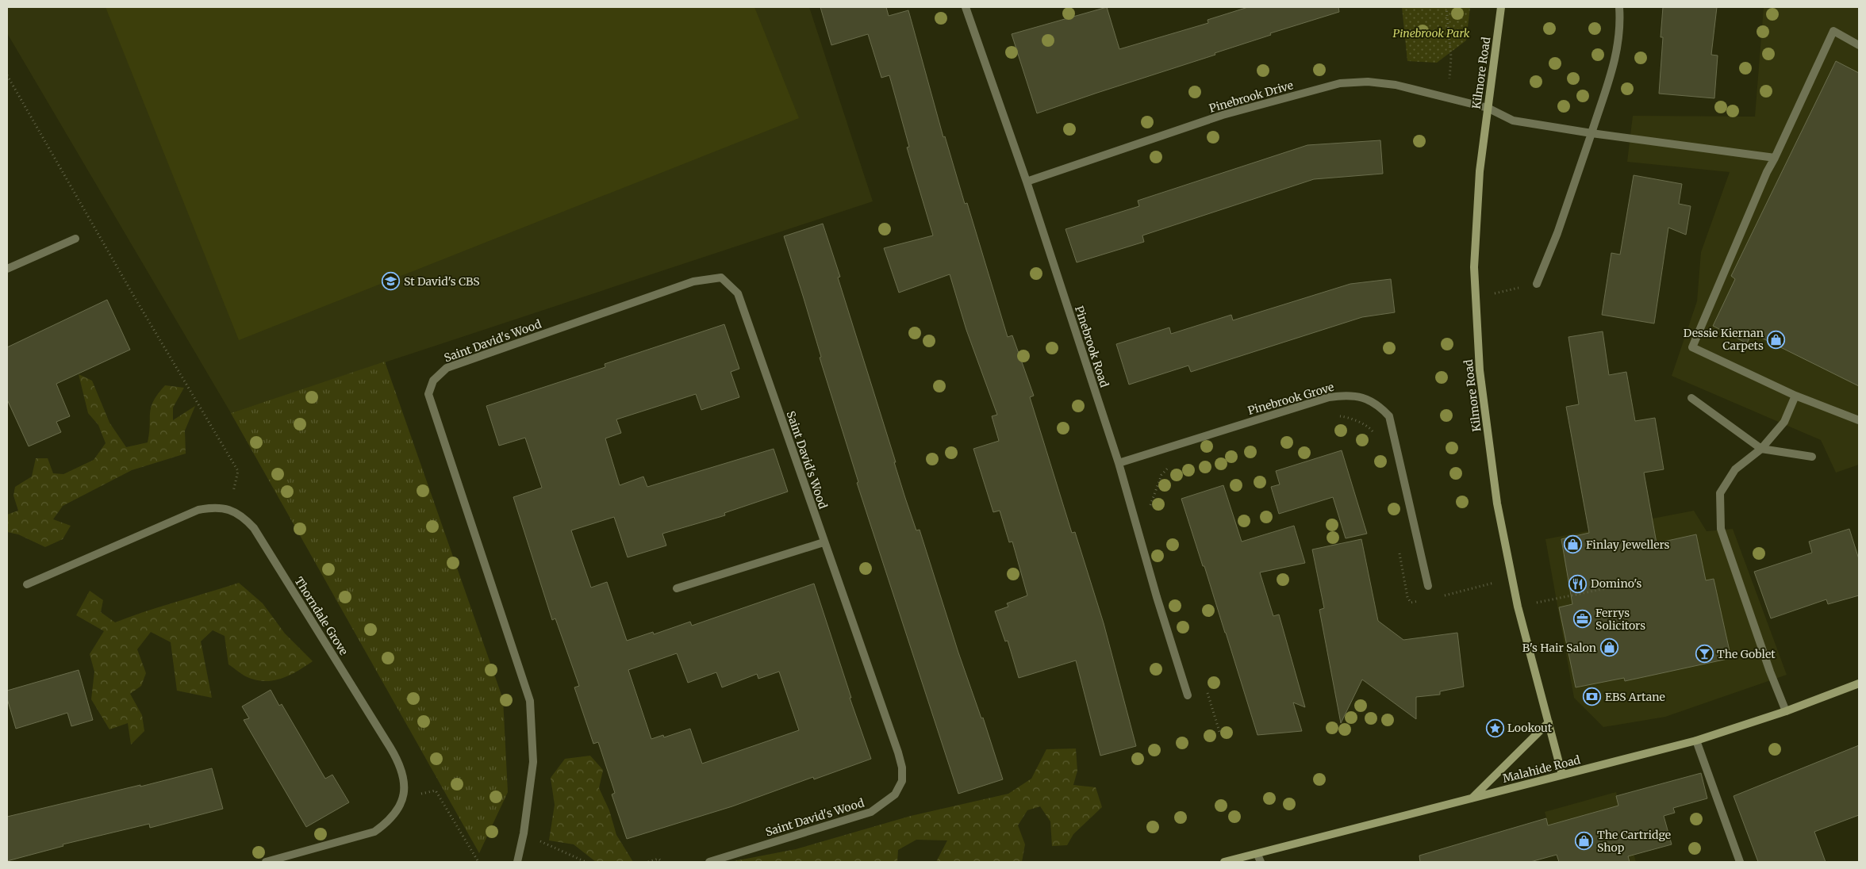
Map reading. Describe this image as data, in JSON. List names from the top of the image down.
{
  "streets": {
    "street": [
      "Kilmore Road",
      "Pinebrook Drive",
      "Saint David's Wood",
      "Pinebrook Road",
      "Pinebrook Grove",
      "Thorndale Grove",
      "Malahide Road"
    ]
  },
  "crossings": [
    ["Kilmore Road", "Pinebrook Drive"],
    ["Kilmore Road", "Malahide Road"],
    ["Pinebrook Drive", "Pinebrook Road"],
    ["Pinebrook Road", "Pinebrook Grove"]
  ],
  "parks": ["Pinebrook Park"],
  "places": {
    "school or university": ["St David's CBS"],
    "shop": [
      "Dessie Kiernan Carpets",
      "Finlay Jewellers",
      "B's Hair Salon",
      "The Cartridge Shop"
    ],
    "restaurant": ["Domino's"],
    "office": ["Ferrys Solicitors"],
    "bar": ["The Goblet"],
    "bank": ["EBS Artane"],
    "place": ["Lookout"]
  }
}
